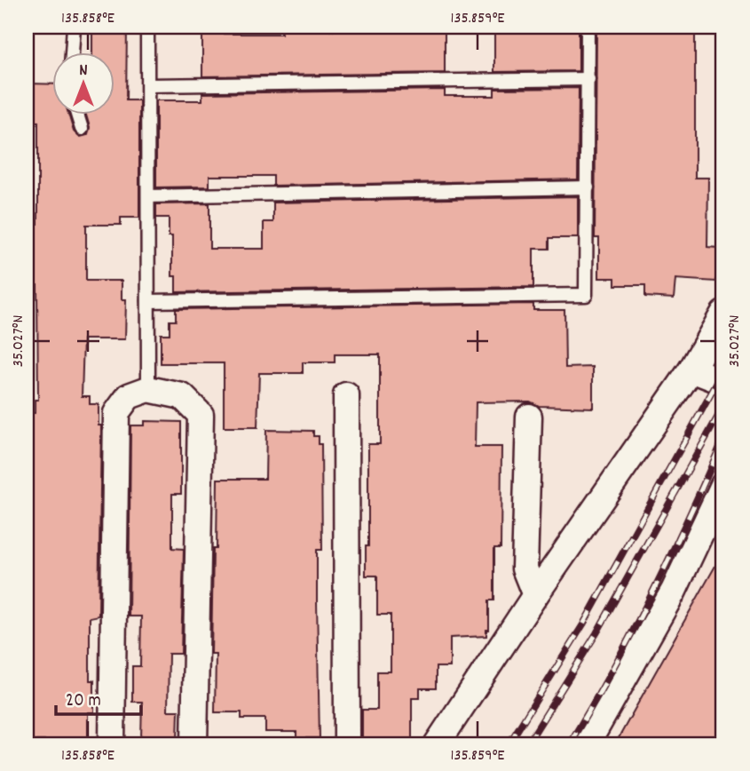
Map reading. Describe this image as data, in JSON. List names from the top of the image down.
{
  "scale_bar": "20 m",
  "north": "top",
  "coordinates": ["135.858°E", "135.859°E", "35.027°N"]
}
